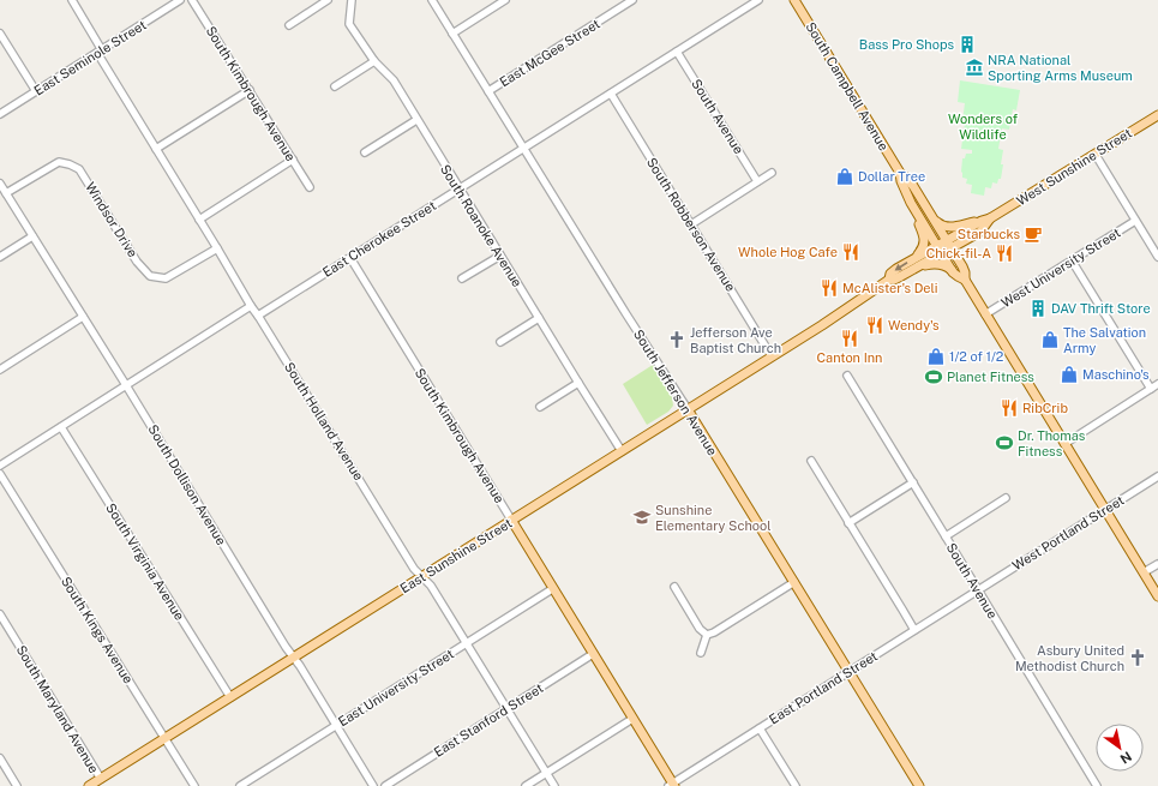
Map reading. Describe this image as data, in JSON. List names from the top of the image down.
{
  "streets": {
    "main road": [
      "South Campbell Avenue",
      "South Kimbrough Avenue",
      "West Sunshine Street",
      "South Jefferson Avenue",
      "East Sunshine Street"
    ],
    "street": [
      "East McGee Street",
      "East Seminole Street",
      "South Avenue",
      "Windsor Drive",
      "South Robberson Avenue",
      "South Roanoke Avenue",
      "East Cherokee Street",
      "West University Street",
      "South Holland Avenue",
      "South Dollison Avenue",
      "West Portland Street",
      "South Virginia Avenue",
      "South Kings Avenue",
      "East University Street",
      "East Portland Street",
      "South Maryland Avenue",
      "East Stanford Street"
    ]
  },
  "crossings": [
    ["East McGee Street", "South Jefferson Avenue"],
    ["East Seminole Street", "South Holland Avenue"],
    ["South Campbell Avenue", "West Sunshine Street"],
    ["South Campbell Avenue", "West University Street"],
    ["South Campbell Avenue", "West Portland Street"],
    ["South Kimbrough Avenue", "East Cherokee Street"],
    ["South Kimbrough Avenue", "East Sunshine Street"],
    ["South Kimbrough Avenue", "East University Street"],
    ["South Kimbrough Avenue", "East Portland Street"],
    ["South Kimbrough Avenue", "East Stanford Street"],
    ["South Avenue", "East Cherokee Street"],
    ["South Avenue", "West Portland Street"],
    ["South Avenue", "East Portland Street"],
    ["West Sunshine Street", "East Sunshine Street"],
    ["Windsor Drive", "South Holland Avenue"],
    ["Windsor Drive", "South Dollison Avenue"],
    ["South Robberson Avenue", "East Cherokee Street"],
    ["South Robberson Avenue", "East Sunshine Street"],
    ["South Roanoke Avenue", "East Cherokee Street"],
    ["South Roanoke Avenue", "East Sunshine Street"],
    ["East Cherokee Street", "South Jefferson Avenue"],
    ["East Cherokee Street", "South Holland Avenue"],
    ["South Jefferson Avenue", "East Sunshine Street"],
    ["South Jefferson Avenue", "East Portland Street"],
    ["South Holland Avenue", "East Sunshine Street"],
    ["South Holland Avenue", "East University Street"],
    ["South Holland Avenue", "East Stanford Street"],
    ["South Dollison Avenue", "East Sunshine Street"],
    ["South Dollison Avenue", "East University Street"],
    ["West Portland Street", "East Portland Street"],
    ["East Sunshine Street", "South Virginia Avenue"],
    ["East Sunshine Street", "South Kings Avenue"],
    ["East Sunshine Street", "South Maryland Avenue"]
  ],
  "parks": ["Wonders of Wildlife"],
  "places": {
    "building": ["Bass Pro Shops", "DAV Thrift Store"],
    "museum": ["NRA National Sporting Arms Museum"],
    "shop": [
      "Dollar Tree",
      "The Salvation Army",
      "1/2 of 1/2",
      "Maschino's"
    ],
    "cafe": ["Starbucks"],
    "restaurant": [
      "Whole Hog Cafe",
      "Chick-fil-A",
      "McAlister's Deli",
      "Wendy's",
      "Canton Inn",
      "RibCrib"
    ],
    "church": ["Jefferson Ave Baptist Church", "Asbury United Methodist Church"],
    "sports": ["Planet Fitness", "Dr. Thomas Fitness"],
    "school or university": ["Sunshine Elementary School"]
  },
  "north": "bottom right"
}
